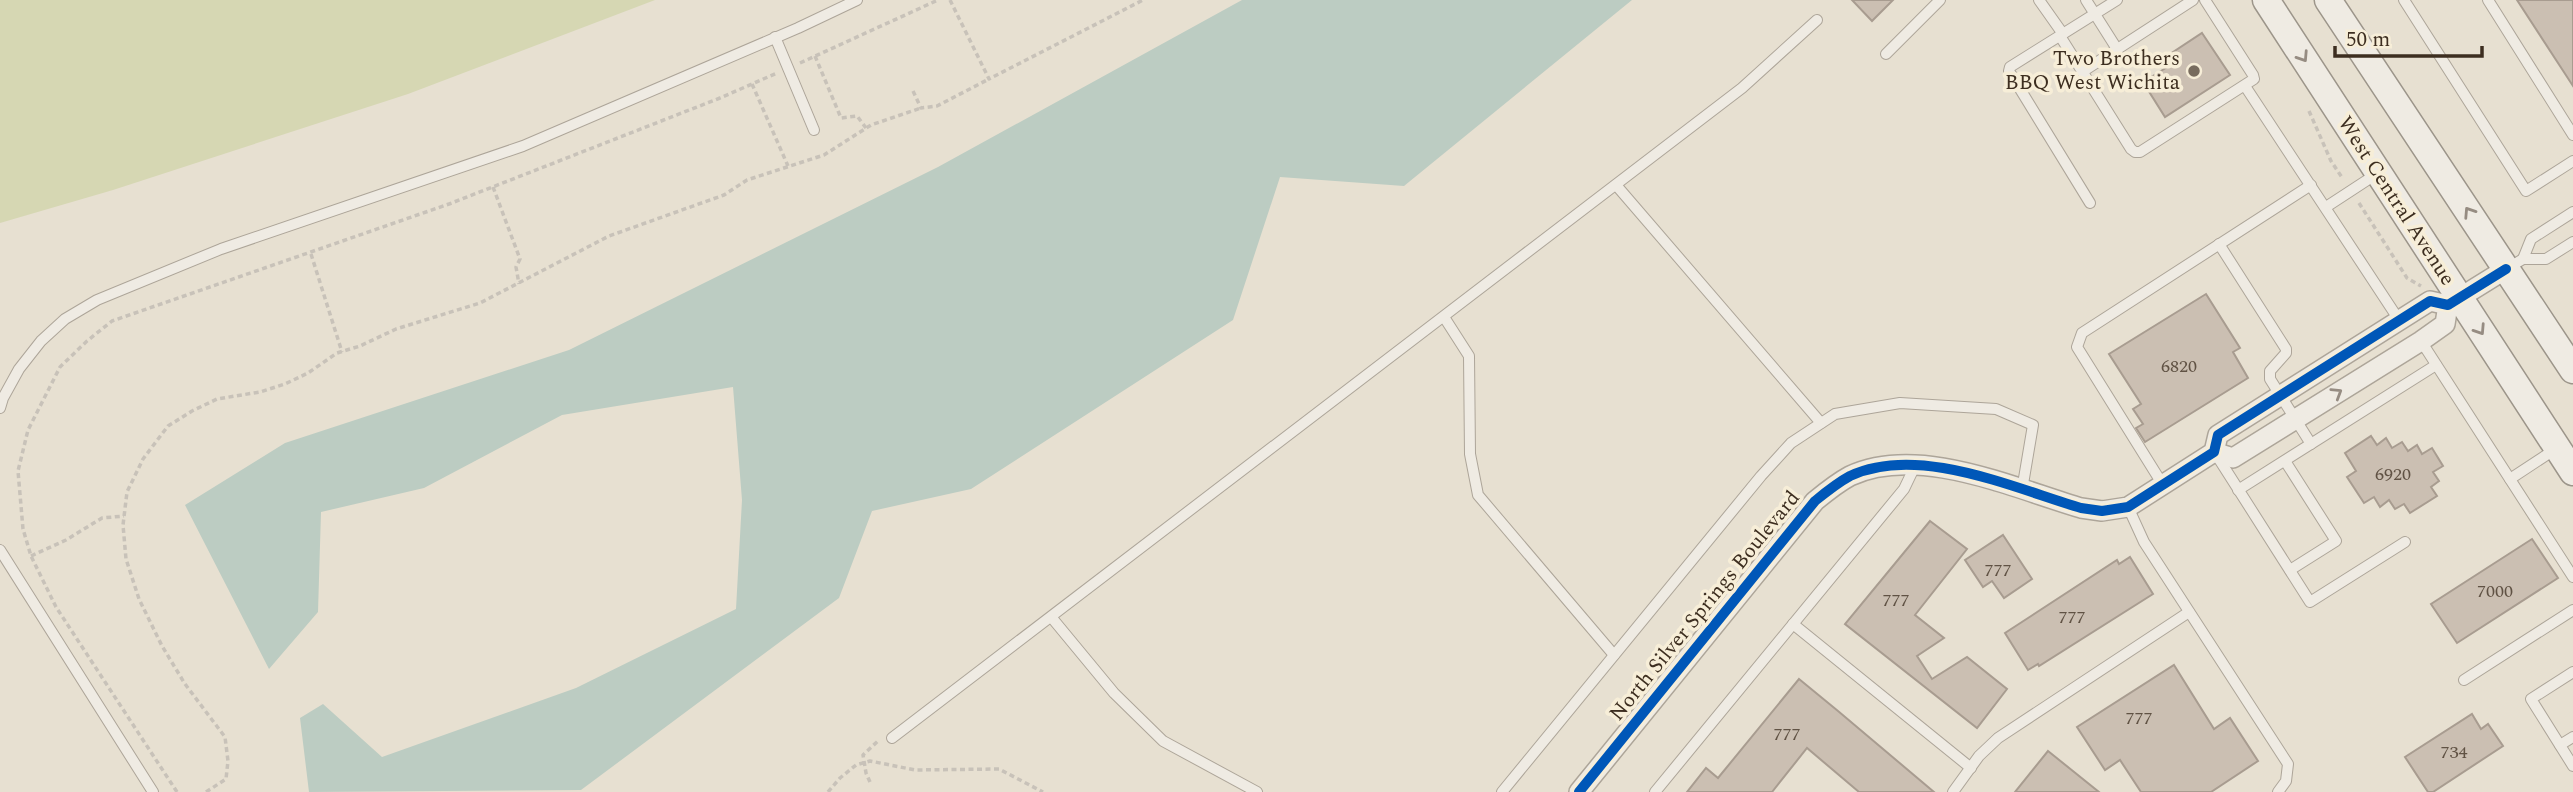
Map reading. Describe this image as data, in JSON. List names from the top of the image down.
{
  "streets": {
    "main road": ["West Central Avenue"],
    "street": ["North Silver Springs Boulevard"]
  },
  "crossings": [
    ["West Central Avenue", "North Silver Springs Boulevard"]
  ],
  "places": ["Two Brothers BBQ West Wichita"],
  "house_numbers": [
    "6820",
    "6920",
    "777",
    "7000",
    "777",
    "777",
    "777",
    "777",
    "734"
  ],
  "scale_bar": "50 m"
}
